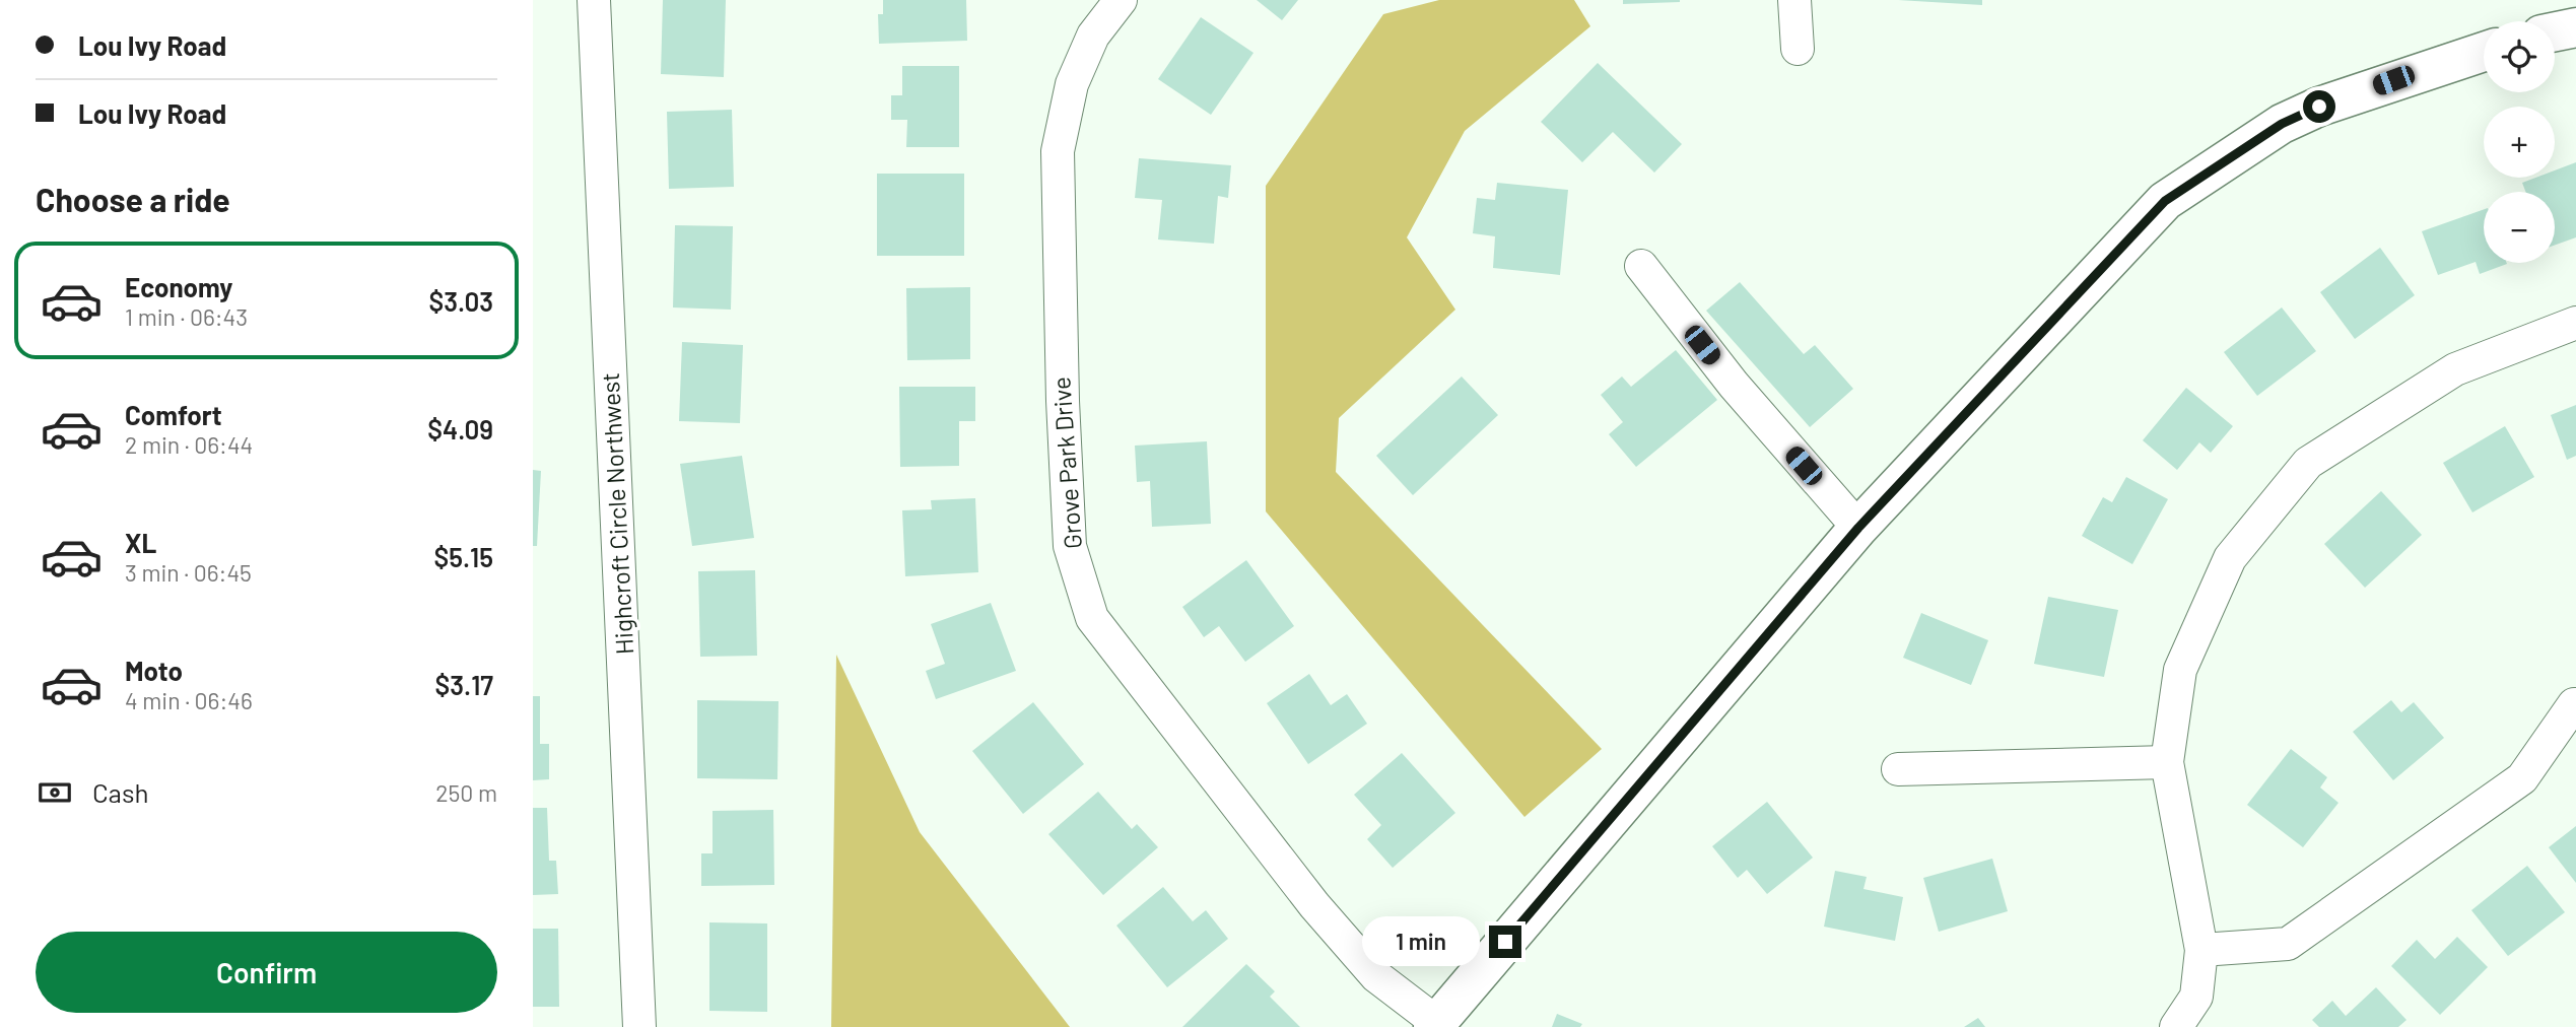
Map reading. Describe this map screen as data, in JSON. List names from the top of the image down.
{
  "streets": {
    "street": ["Grove Park Drive", "Highcroft Circle Northwest"]
  },
  "page": {
    "banner": ["Lou Ivy Road", "Lou Ivy Road"],
    "map_buttons": ["+", "−"],
    "heading": "Choose a ride",
    "list": [
      {
        "name": "Economy",
        "note": "1 min · 06:43",
        "value": "$3.03"
      },
      {
        "name": "Comfort",
        "note": "2 min · 06:44",
        "value": "$4.09"
      },
      {
        "name": "XL",
        "note": "3 min · 06:45",
        "value": "$5.15"
      },
      {
        "name": "Moto",
        "note": "4 min · 06:46",
        "value": "$3.17"
      }
    ],
    "pay": ["Cash", "250 m"],
    "bubble": "1 min",
    "buttons": "Confirm"
  }
}
